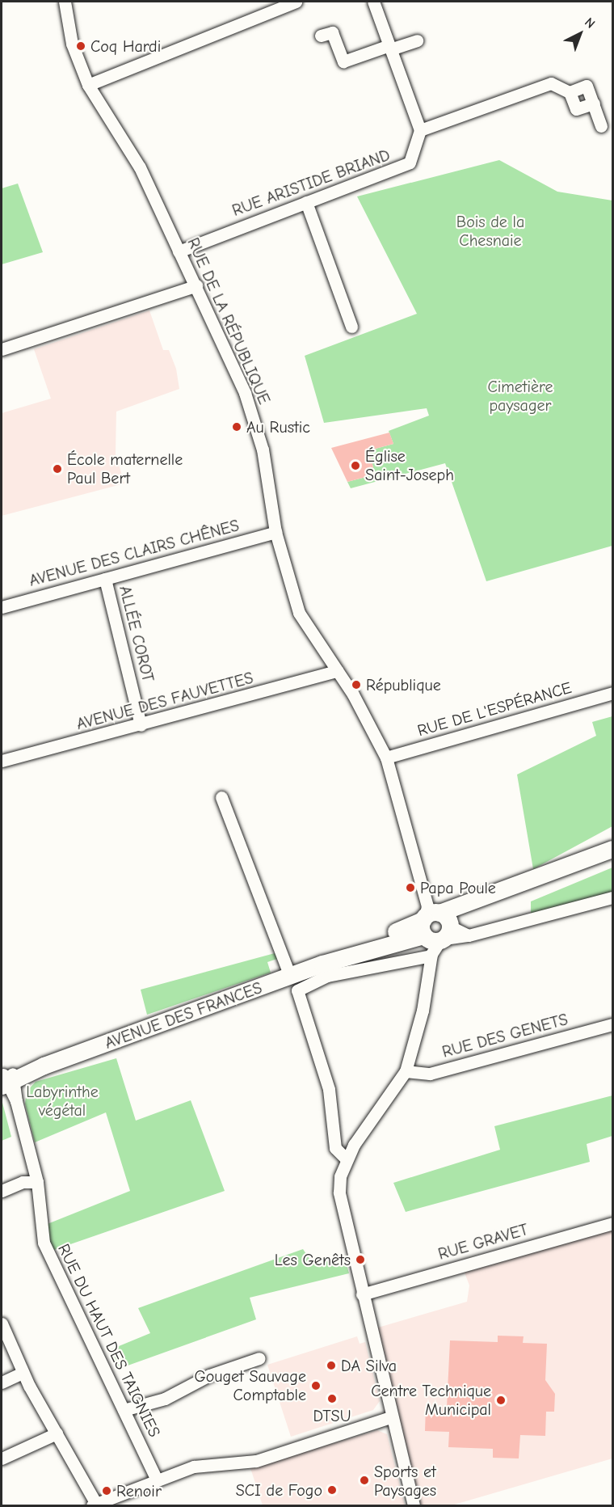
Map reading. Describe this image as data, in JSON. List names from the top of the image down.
{
  "streets": {
    "main road": ["AVENUE DES FRANCES"],
    "street": [
      "RUE ARISTIDE BRIAND",
      "RUE DE LA RÉPUBLIQUE",
      "AVENUE DES CLAIRS CHÊNES",
      "ALLÉE COROT",
      "AVENUE DES FAUVETTES",
      "RUE DE L'ESPÉRANCE",
      "RUE DES GENETS",
      "RUE GRAVET",
      "RUE DU HAUT DES TAIGNIES"
    ]
  },
  "crossings": [
    ["RUE ARISTIDE BRIAND", "RUE DE LA RÉPUBLIQUE"],
    ["RUE DE LA RÉPUBLIQUE", "AVENUE DES CLAIRS CHÊNES"],
    ["RUE DE LA RÉPUBLIQUE", "AVENUE DES FAUVETTES"],
    ["RUE DE LA RÉPUBLIQUE", "RUE DE L'ESPÉRANCE"],
    ["RUE DE LA RÉPUBLIQUE", "AVENUE DES FRANCES"],
    ["RUE DE LA RÉPUBLIQUE", "RUE DES GENETS"],
    ["RUE DE LA RÉPUBLIQUE", "RUE GRAVET"],
    ["AVENUE DES CLAIRS CHÊNES", "ALLÉE COROT"],
    ["ALLÉE COROT", "AVENUE DES FAUVETTES"],
    ["AVENUE DES FRANCES", "RUE DU HAUT DES TAIGNIES"]
  ],
  "parks": ["Bois de la Chesnaie", "Cimetière paysager", "Labyrinthe végétal"],
  "places": [
    "Coq Hardi",
    "Au Rustic",
    "Église Saint-Joseph",
    "École maternelle Paul Bert",
    "République",
    "Papa Poule",
    "Les Genêts",
    "DA Silva",
    "Gouget Sauvage Comptable",
    "DTSU",
    "Centre Technique Municipal",
    "Sports et Paysages",
    "SCI de Fogo",
    "Renoir"
  ],
  "north": "top right"
}
